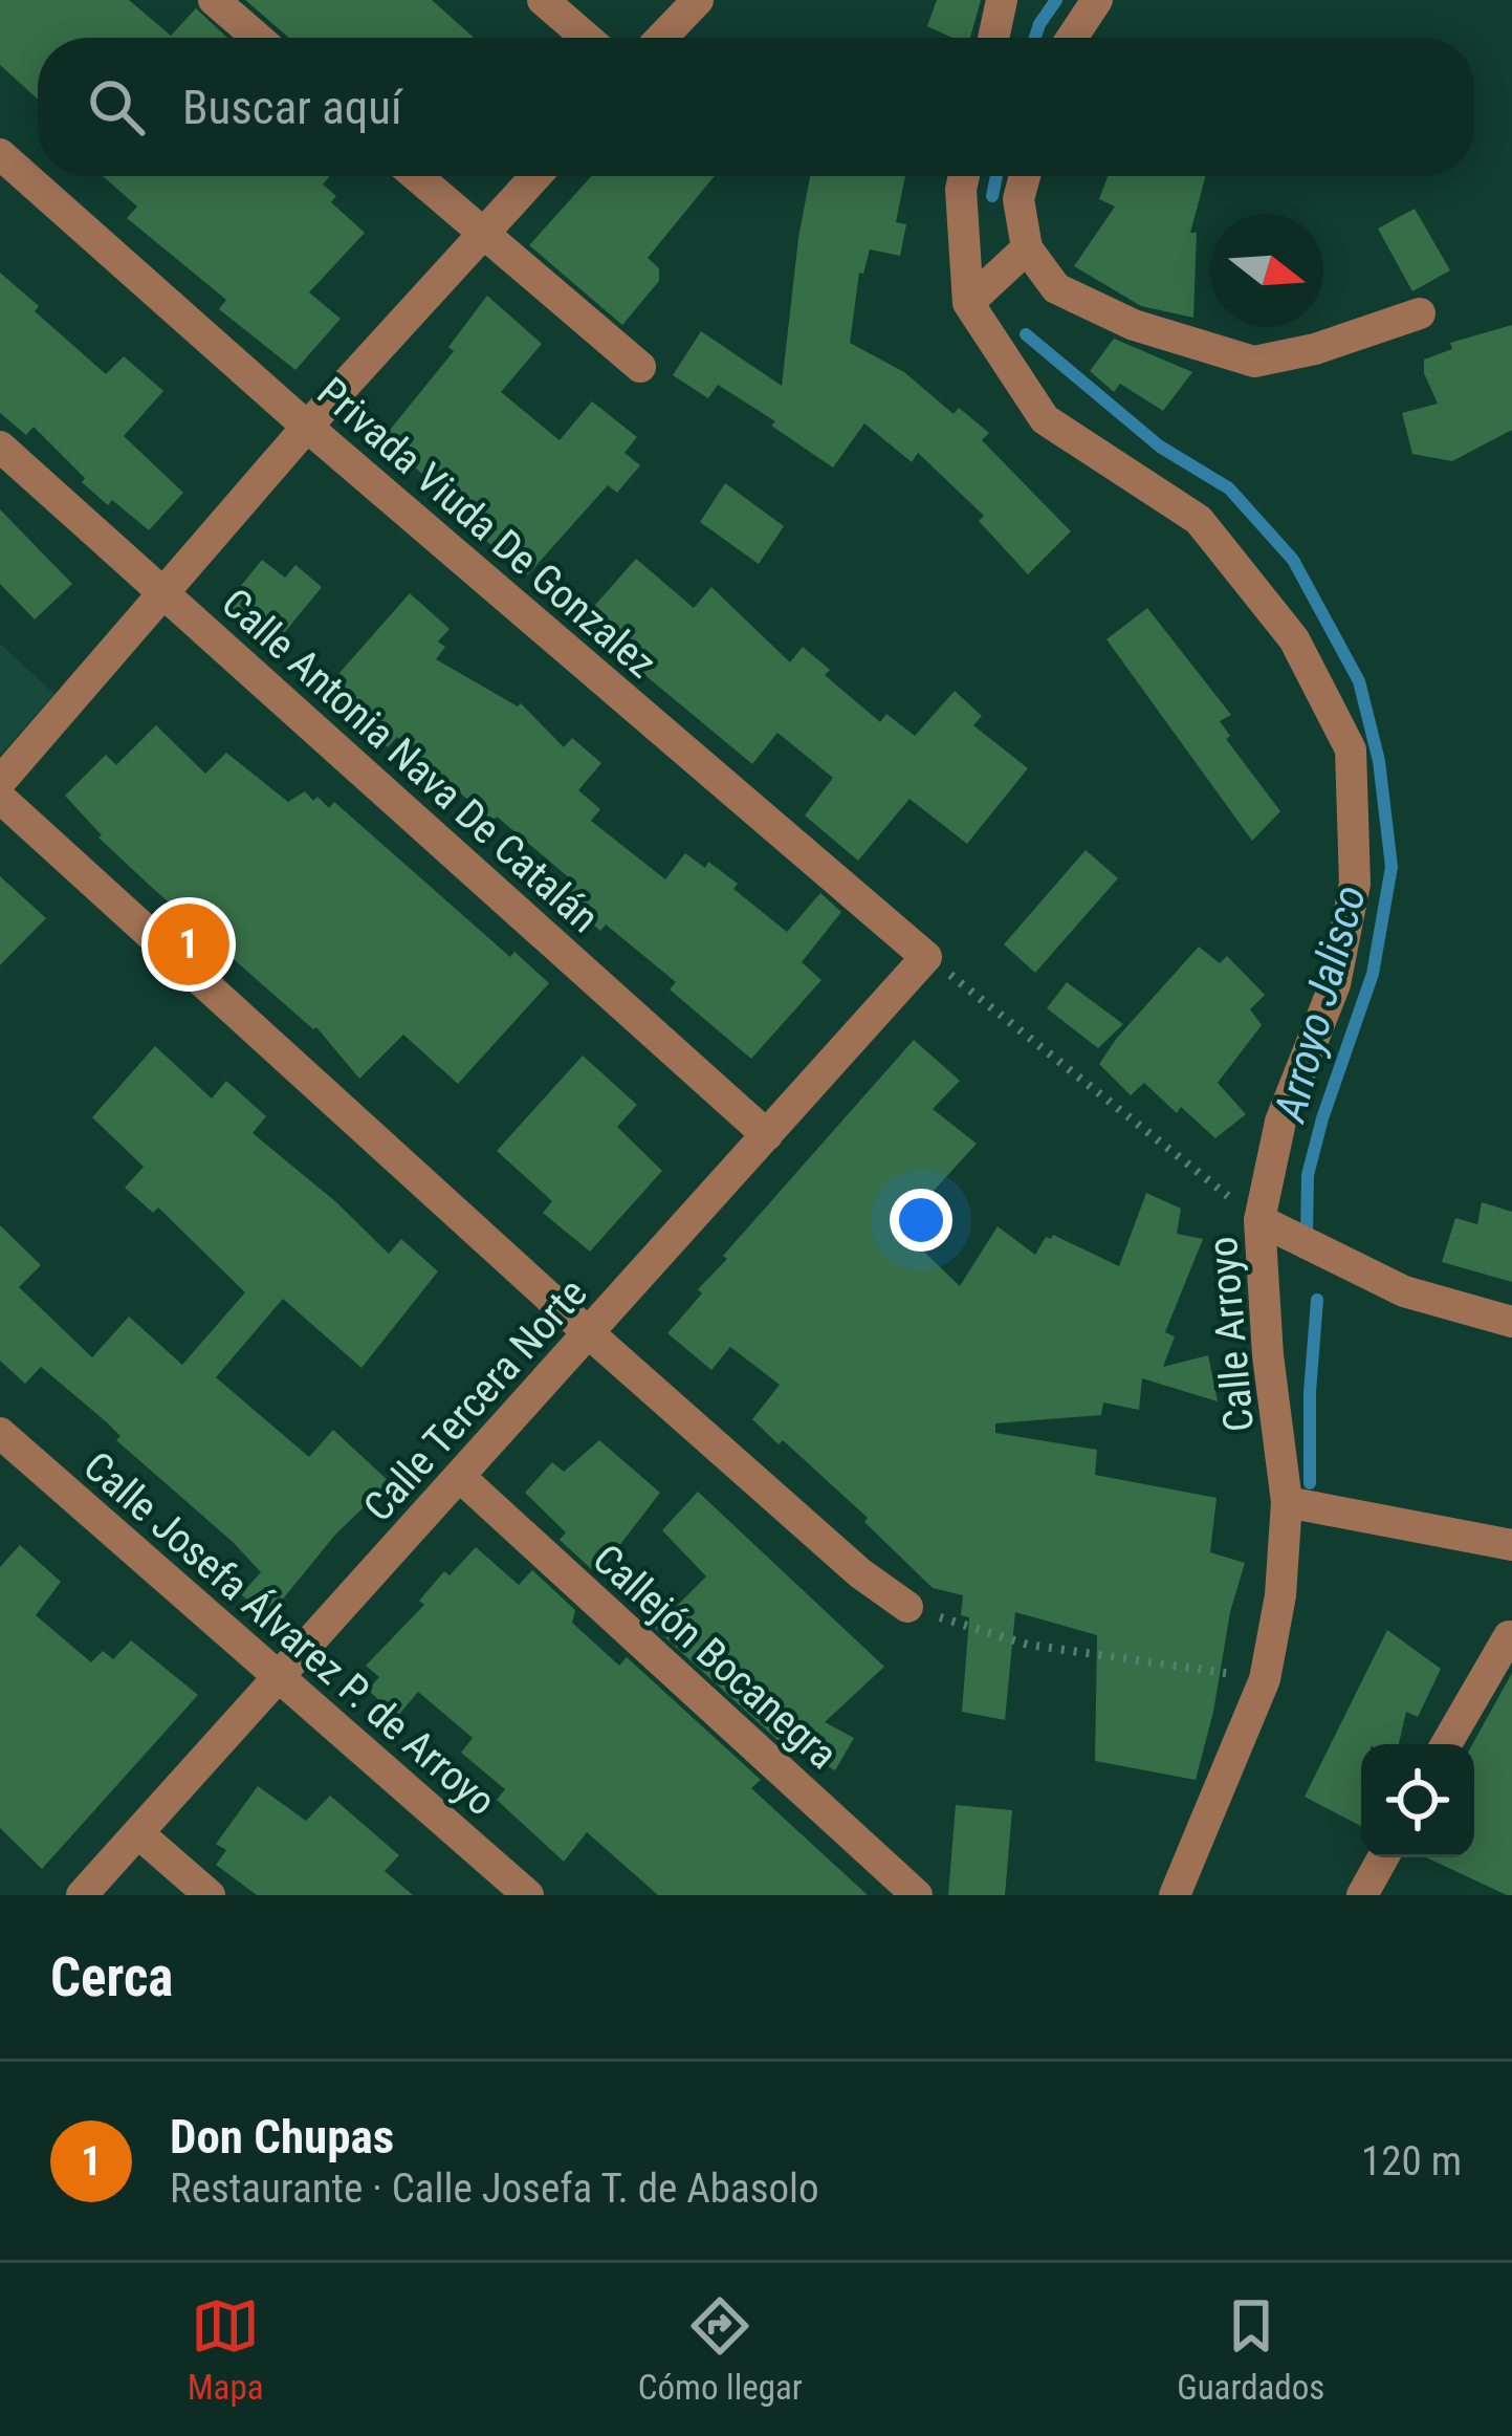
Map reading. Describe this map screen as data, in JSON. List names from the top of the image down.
{
  "streets": {
    "street": [
      "Privada Viuda De Gonzalez",
      "Calle Antonia Nava De Catalán",
      "Calle Arroyo",
      "Calle Tercera Norte",
      "Calle Josefa Álvarez P. de Arroyo",
      "Callejón Bocanegra"
    ]
  },
  "crossings": [
    ["Privada Viuda De Gonzalez", "Calle Tercera Norte"],
    ["Calle Antonia Nava De Catalán", "Calle Tercera Norte"],
    ["Calle Tercera Norte", "Calle Josefa Álvarez P. de Arroyo"],
    ["Calle Tercera Norte", "Callejón Bocanegra"]
  ],
  "water": ["Arroyo Jalisco"],
  "north": "right",
  "page": {
    "search": "Buscar aquí",
    "pins": "1",
    "heading": "Cerca",
    "list": [
      {
        "mark": "1",
        "name": "Don Chupas",
        "note": "Restaurante · Calle Josefa T. de Abasolo",
        "value": "120 m"
      }
    ],
    "nav": ["Mapa", "Cómo llegar", "Guardados"]
  }
}
